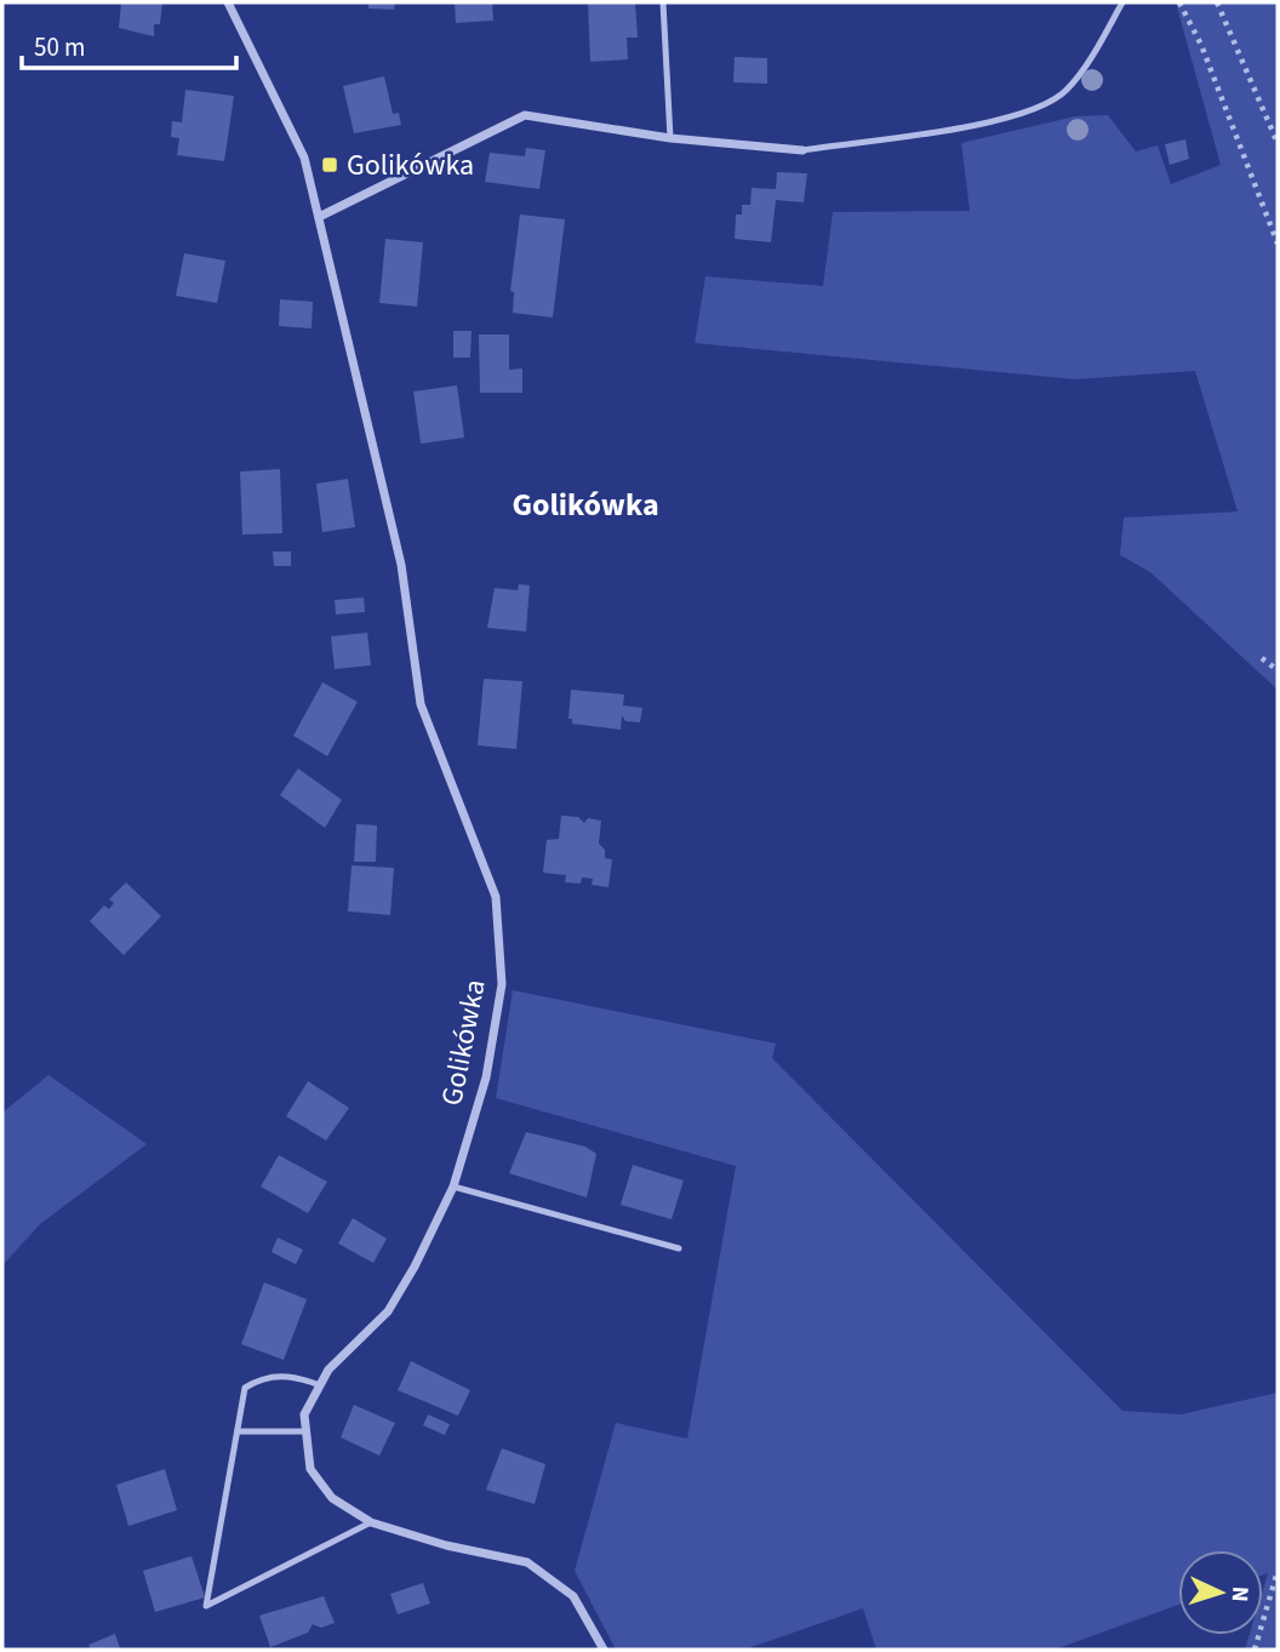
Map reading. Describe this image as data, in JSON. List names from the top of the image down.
{
  "streets": {
    "street": ["Golikówka"]
  },
  "districts": ["Golikówka"],
  "places": {
    "transit": ["Golikówka"]
  },
  "scale_bar": "50 m",
  "north": "right"
}
